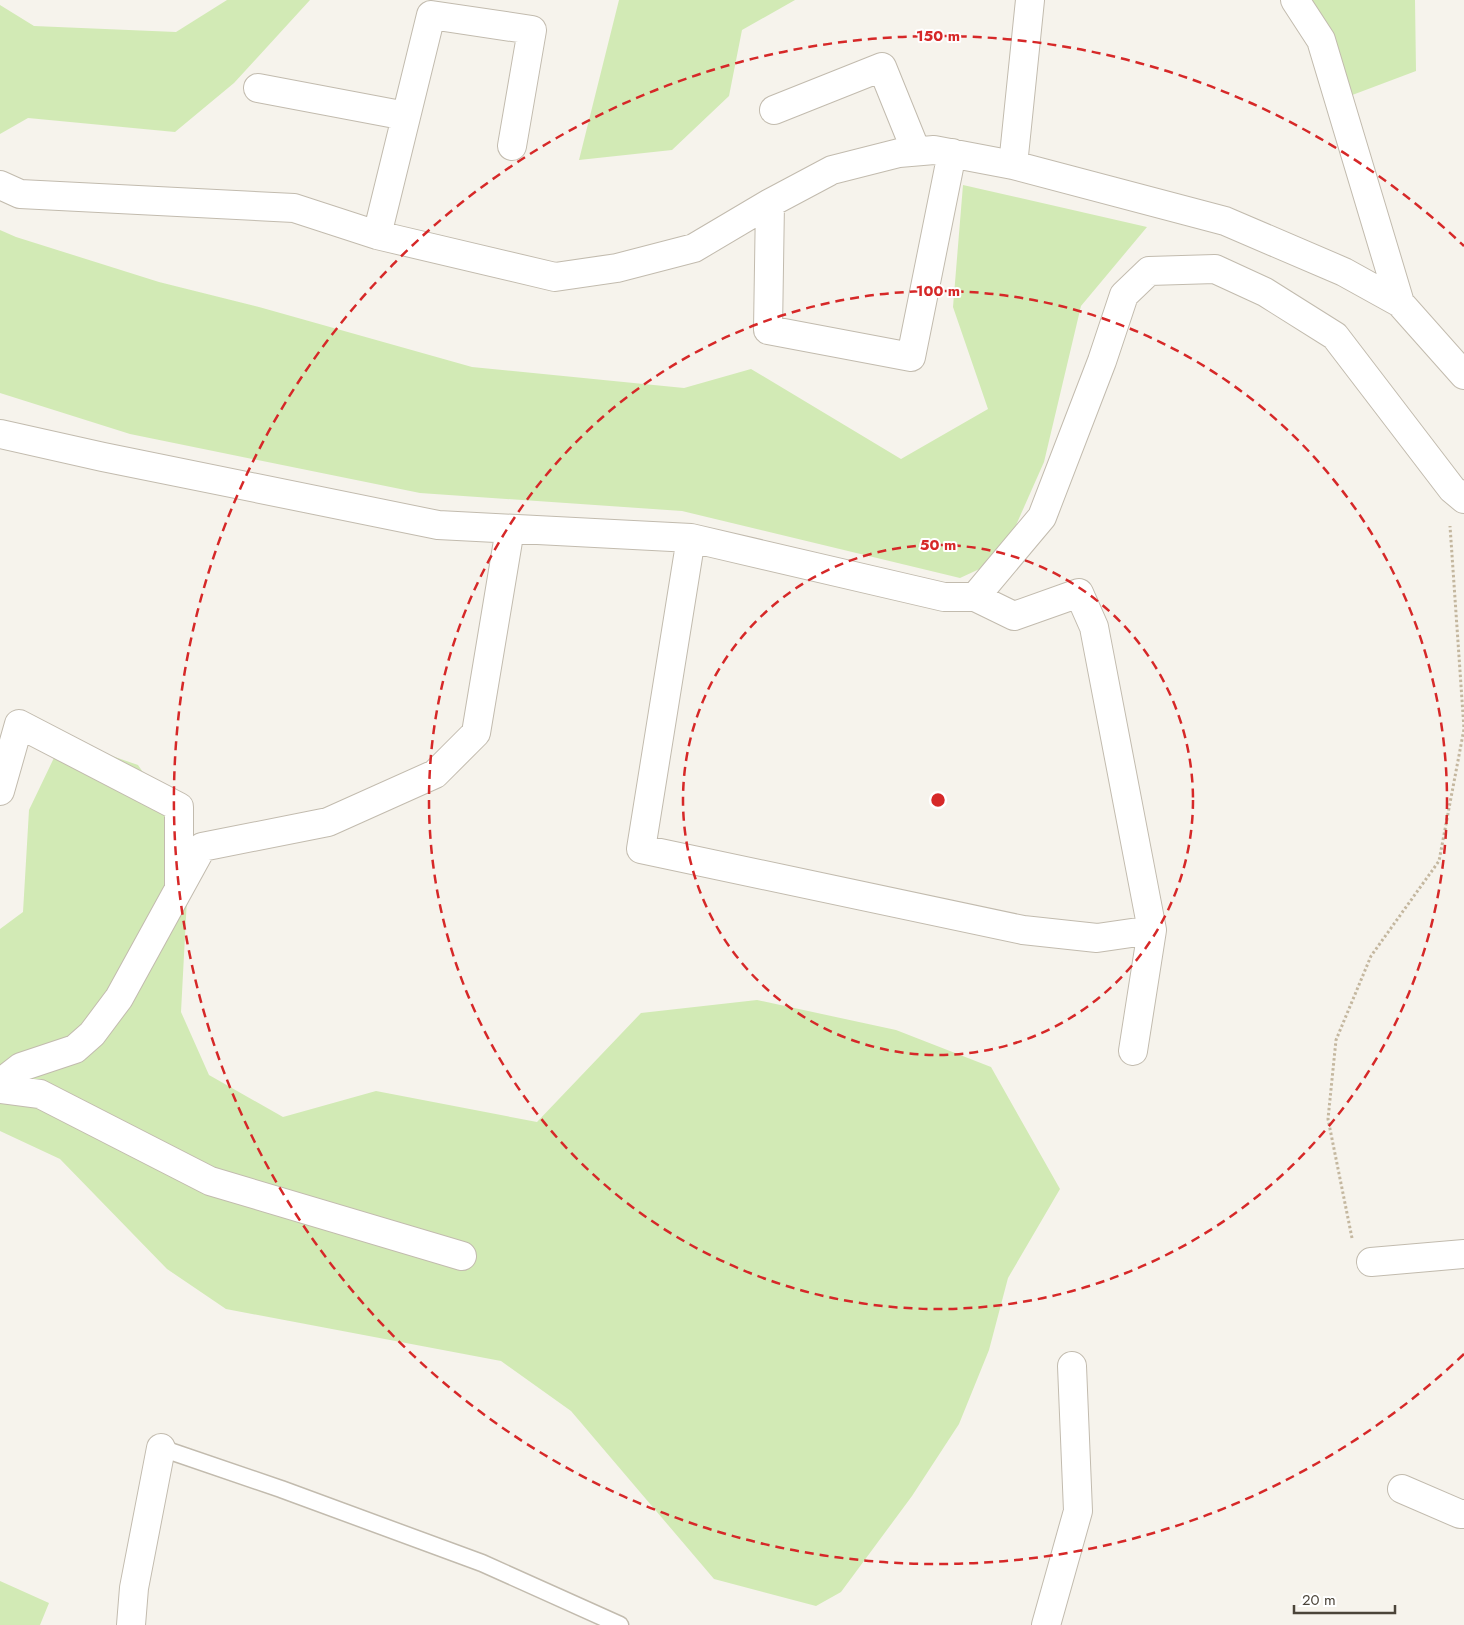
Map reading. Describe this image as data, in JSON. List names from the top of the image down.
{
  "scale_bar": "20 m",
  "rings": ["150 m", "100 m", "50 m"]
}
